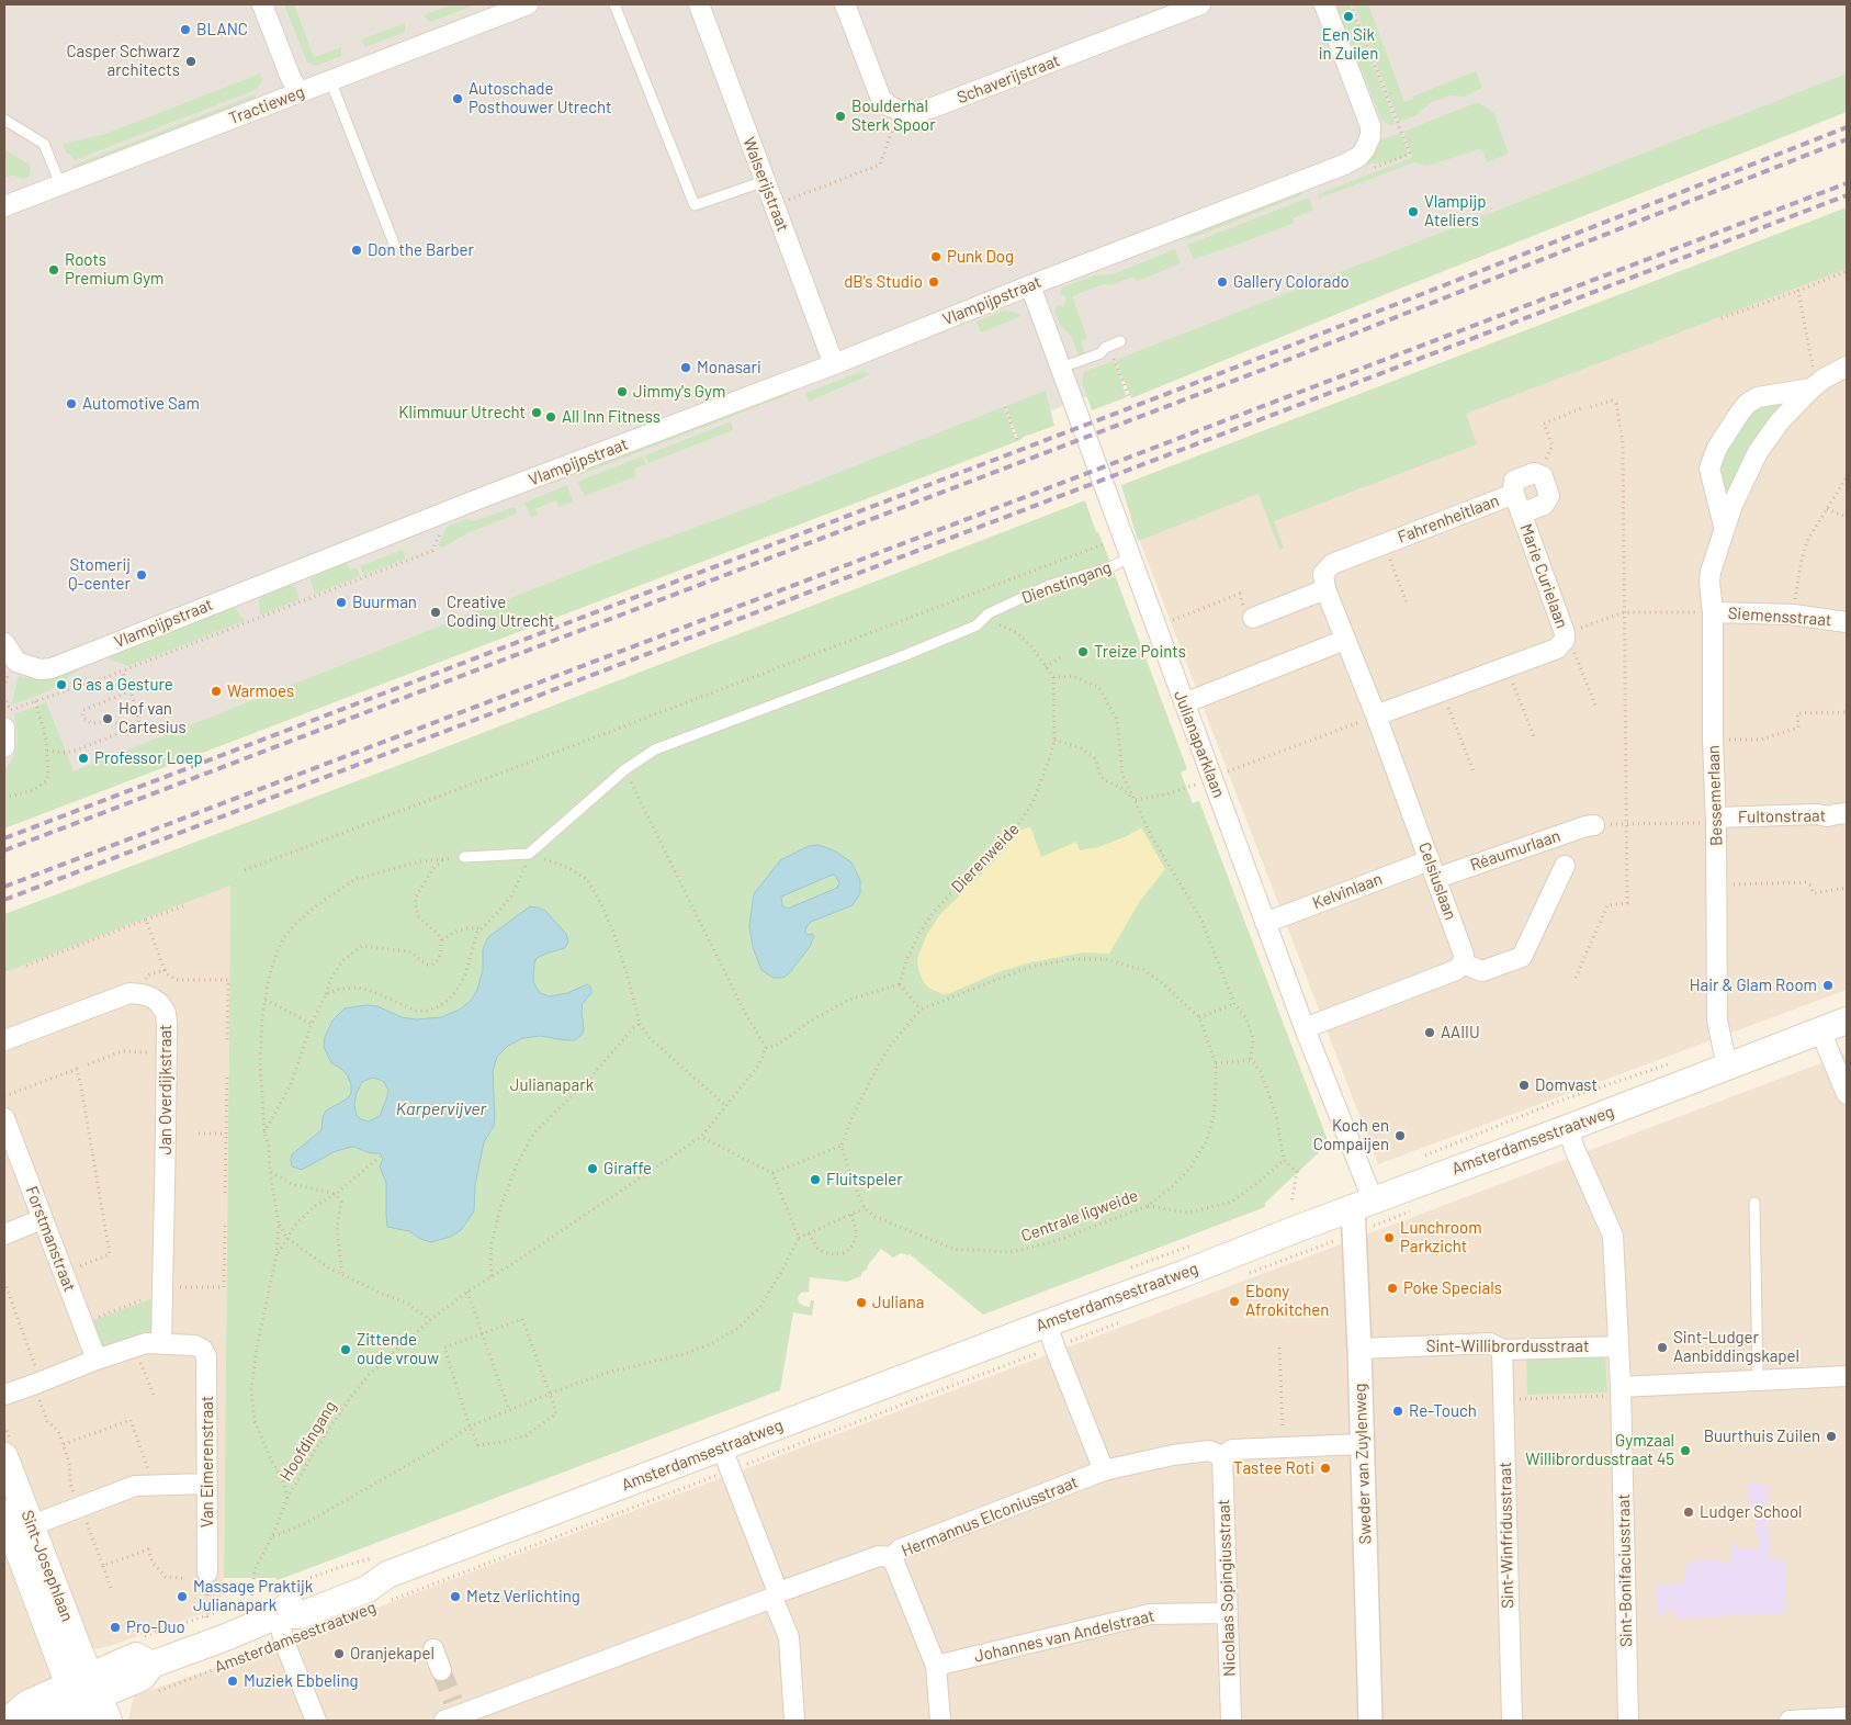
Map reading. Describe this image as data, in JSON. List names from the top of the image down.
{
  "streets": {
    "main road": ["Amsterdamsestraatweg", "Sint-Josephlaan"],
    "street": [
      "Schaverijstraat",
      "Tractieweg",
      "Walserijstraat",
      "Vlampijpstraat",
      "Fahrenheitlaan",
      "Marie Curielaan",
      "Siemensstraat",
      "Julianaparklaan",
      "Bessemerlaan",
      "Fultonstraat",
      "Réaumurlaan",
      "Celsiuslaan",
      "Kelvinlaan",
      "Jan Overdijkstraat",
      "Forstmanstraat",
      "Sint-Willibrordusstraat",
      "Van Eimerenstraat",
      "Sweder van Zuylenweg",
      "Hermannus Elconiusstraat",
      "Sint-Winfridusstraat",
      "Sint-Bonifaciusstraat",
      "Nicolaas Sopingiusstraat",
      "Johannes van Andelstraat"
    ],
    "lane": ["Dienstingang"],
    "path": ["Dierenweide", "Centrale ligweide", "Hoofdingang"]
  },
  "crossings": [
    ["Walserijstraat", "Vlampijpstraat"],
    ["Vlampijpstraat", "Julianaparklaan"],
    ["Fahrenheitlaan", "Marie Curielaan"],
    ["Fahrenheitlaan", "Celsiuslaan"],
    ["Marie Curielaan", "Celsiuslaan"],
    ["Dienstingang", "Julianaparklaan"],
    ["Siemensstraat", "Bessemerlaan"],
    ["Julianaparklaan", "Kelvinlaan"],
    ["Julianaparklaan", "Amsterdamsestraatweg"],
    ["Julianaparklaan", "Sweder van Zuylenweg"],
    ["Bessemerlaan", "Fultonstraat"],
    ["Bessemerlaan", "Amsterdamsestraatweg"],
    ["Réaumurlaan", "Celsiuslaan"],
    ["Celsiuslaan", "Kelvinlaan"],
    ["Jan Overdijkstraat", "Van Eimerenstraat"],
    ["Amsterdamsestraatweg", "Sweder van Zuylenweg"],
    ["Amsterdamsestraatweg", "Sint-Josephlaan"],
    ["Forstmanstraat", "Van Eimerenstraat"],
    ["Sint-Willibrordusstraat", "Sweder van Zuylenweg"],
    ["Sint-Willibrordusstraat", "Sint-Winfridusstraat"],
    ["Sweder van Zuylenweg", "Hermannus Elconiusstraat"],
    ["Hermannus Elconiusstraat", "Nicolaas Sopingiusstraat"],
    ["Nicolaas Sopingiusstraat", "Johannes van Andelstraat"]
  ],
  "water": ["Karpervijver"],
  "parks": ["Julianapark"],
  "places": [
    "Een Sik in Zuilen",
    "BLANC",
    "Casper Schwarz architects",
    "Autoschade Posthouwer Utrecht",
    "Boulderhal Sterk Spoor",
    "Vlampijp Ateliers",
    "Don the Barber",
    "Punk Dog",
    "Roots Premium Gym",
    "dB's Studio",
    "Gallery Colorado",
    "Monasari",
    "Jimmy's Gym",
    "Automotive Sam",
    "Klimmuur Utrecht",
    "All Inn Fitness",
    "Stomerij Q-center",
    "Buurman",
    "Creative Coding Utrecht",
    "Treize Points",
    "G as a Gesture",
    "Warmoes",
    "Hof van Cartesius",
    "Professor Loep",
    "Hair & Glam Room",
    "AAIIU",
    "Domvast",
    "Koch en Compaijen",
    "Giraffe",
    "Fluitspeler",
    "Lunchroom Parkzicht",
    "Poke Specials",
    "Ebony Afrokitchen",
    "Juliana",
    "Sint-Ludger Aanbiddingskapel",
    "Zittende oude vrouw",
    "Re-Touch",
    "Buurthuis Zuilen",
    "Gymzaal Willibrordusstraat 45",
    "Tastee Roti",
    "Ludger School",
    "Massage Praktijk Julianapark",
    "Metz Verlichting",
    "Pro-Duo",
    "Oranjekapel",
    "Muziek Ebbeling"
  ]
}
